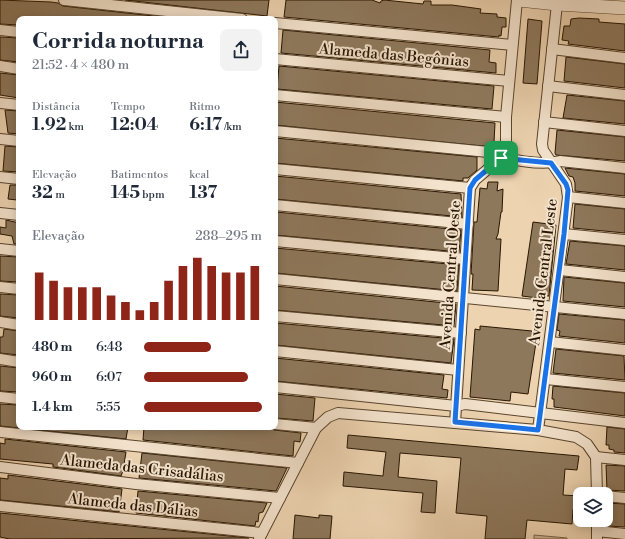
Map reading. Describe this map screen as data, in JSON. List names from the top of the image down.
{
  "streets": {
    "street": [
      "Alameda das Begônias",
      "Avenida Central Leste",
      "Avenida Central Oeste",
      "Alameda das Crisadálias",
      "Alameda das Dálias"
    ]
  },
  "page": {
    "heading": ["Corrida noturna", "21:52 · 4 × 480 m"],
    "stats": [
      ["Distância", "1.92 km"],
      ["Tempo", "12:04"],
      ["Ritmo", "6:17 /km"],
      ["Elevação", "32 m"],
      ["Batimentos", "145 bpm"],
      ["kcal", "137"]
    ],
    "chart": ["Elevação", "288–295 m"],
    "list": [
      {
        "name": "480 m",
        "note": "6:48"
      },
      {
        "name": "960 m",
        "note": "6:07"
      },
      {
        "name": "1.4 km",
        "note": "5:55"
      }
    ]
  }
}
